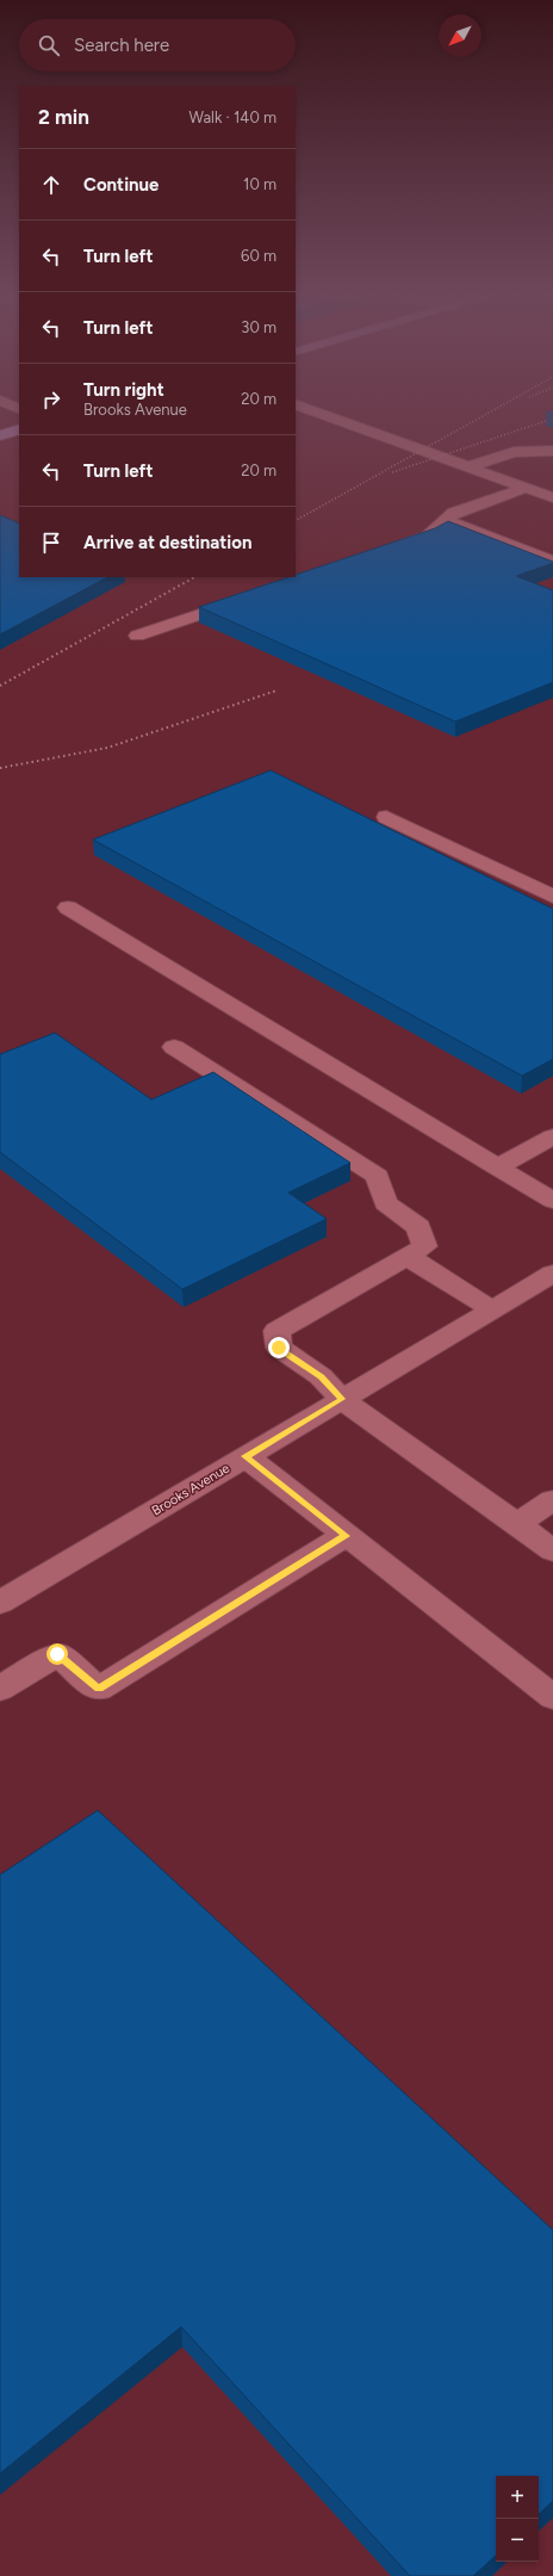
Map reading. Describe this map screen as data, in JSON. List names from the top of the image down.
{
  "streets": {
    "street": ["Brooks Avenue"]
  },
  "north": "bottom left",
  "page": {
    "search": "Search here",
    "heading": ["2 min", "Walk · 140 m"],
    "list": [
      ["Continue", "10 m"],
      ["Turn left", "60 m"],
      ["Turn left", "30 m"],
      ["Turn right", "Brooks Avenue", "20 m"],
      ["Turn left", "20 m"],
      "Arrive at destination"
    ],
    "map_buttons": ["+", "−"]
  }
}
